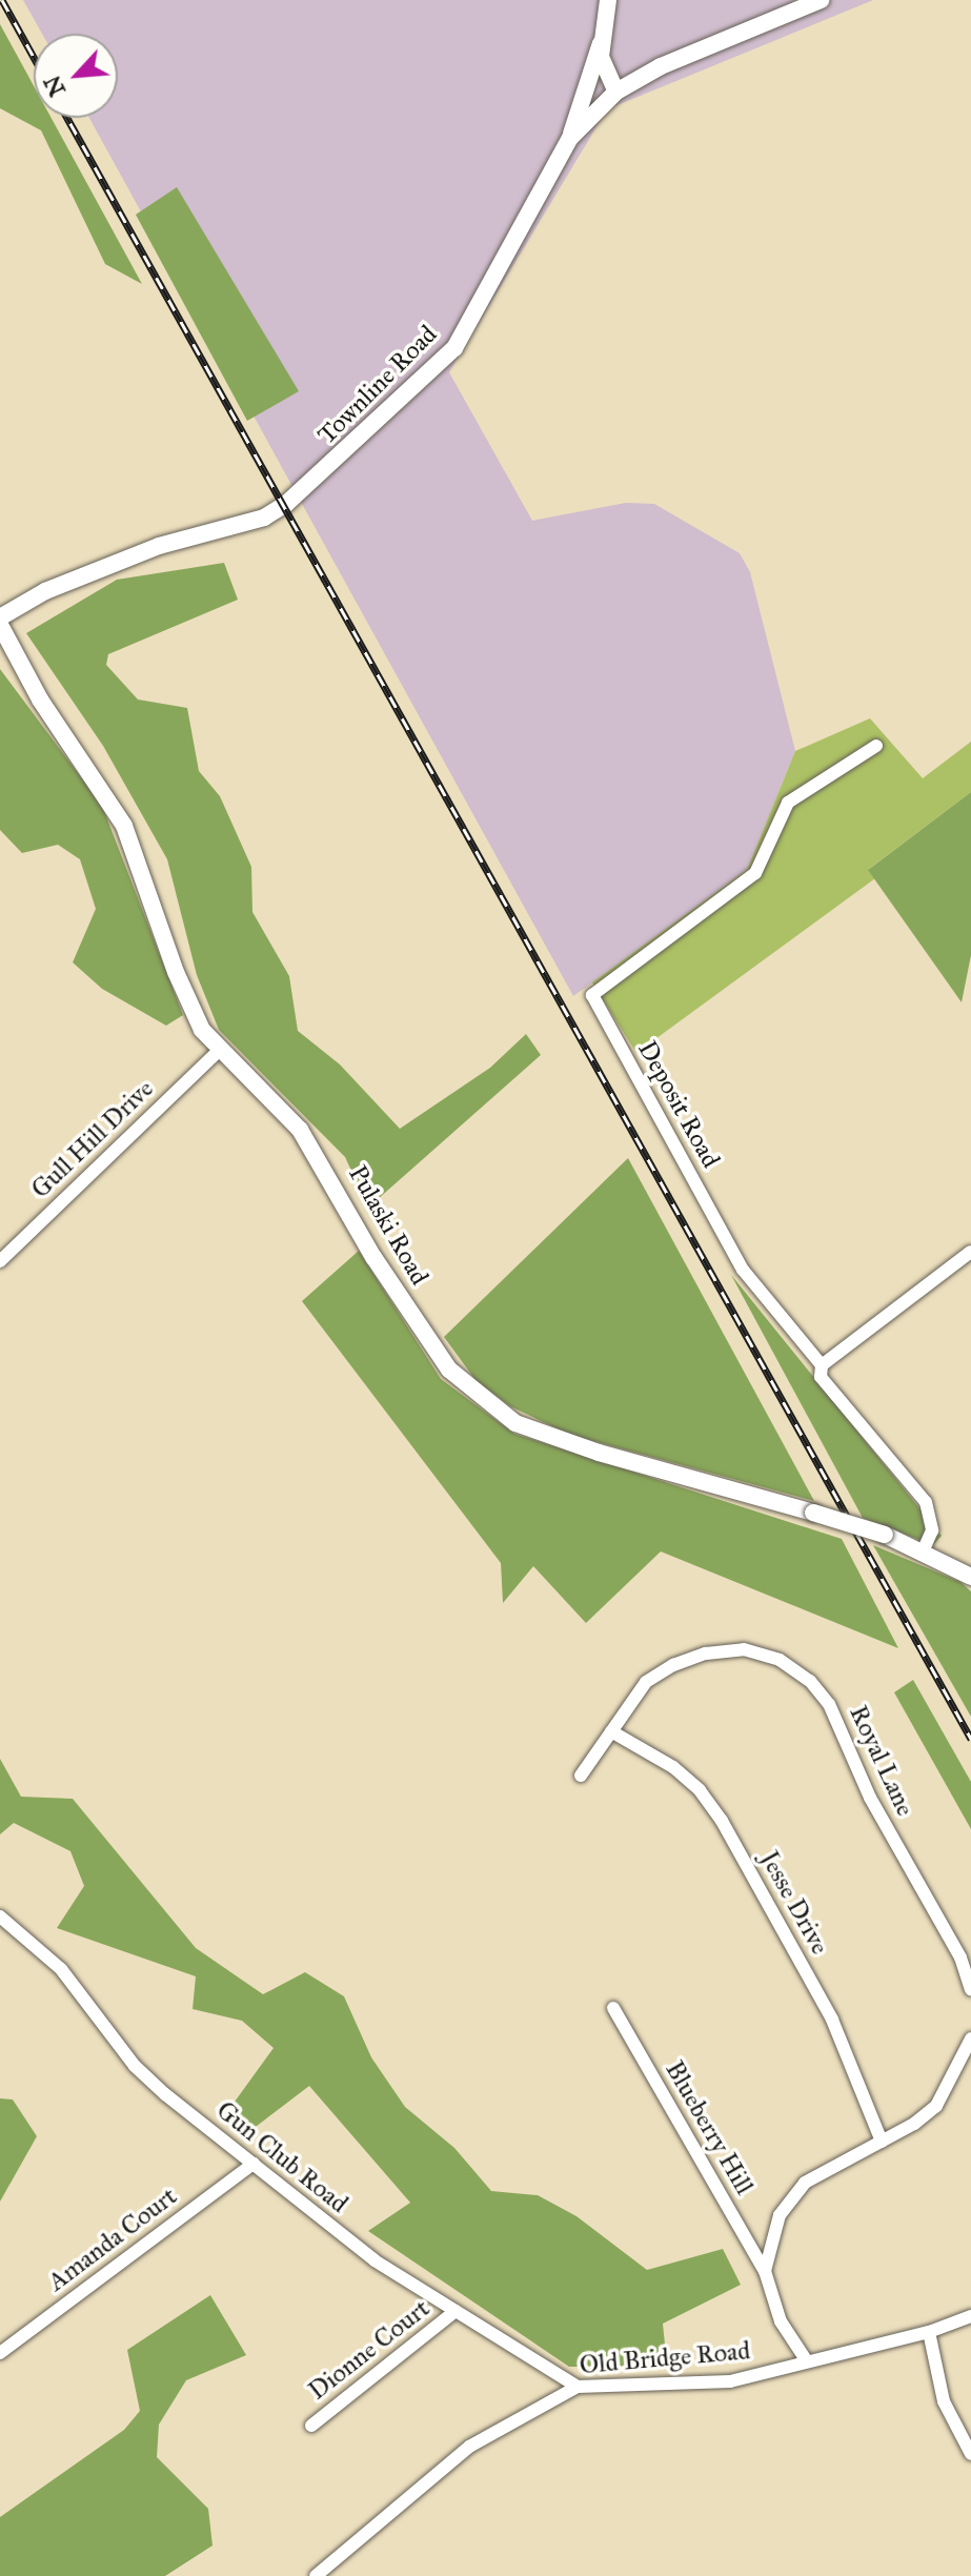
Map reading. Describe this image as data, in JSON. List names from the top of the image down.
{
  "streets": {
    "main road": ["Townline Road", "Pulaski Road"],
    "street": [
      "Deposit Road",
      "Gull Hill Drive",
      "Royal Lane",
      "Jesse Drive",
      "Blueberry Hill",
      "Gun Club Road",
      "Amanda Court",
      "Dionne Court",
      "Old Bridge Road"
    ]
  },
  "crossings": [
    ["Deposit Road", "Pulaski Road"],
    ["Gull Hill Drive", "Pulaski Road"],
    ["Royal Lane", "Jesse Drive"],
    ["Gun Club Road", "Amanda Court"],
    ["Gun Club Road", "Dionne Court"],
    ["Gun Club Road", "Old Bridge Road"]
  ],
  "north": "bottom left"
}
